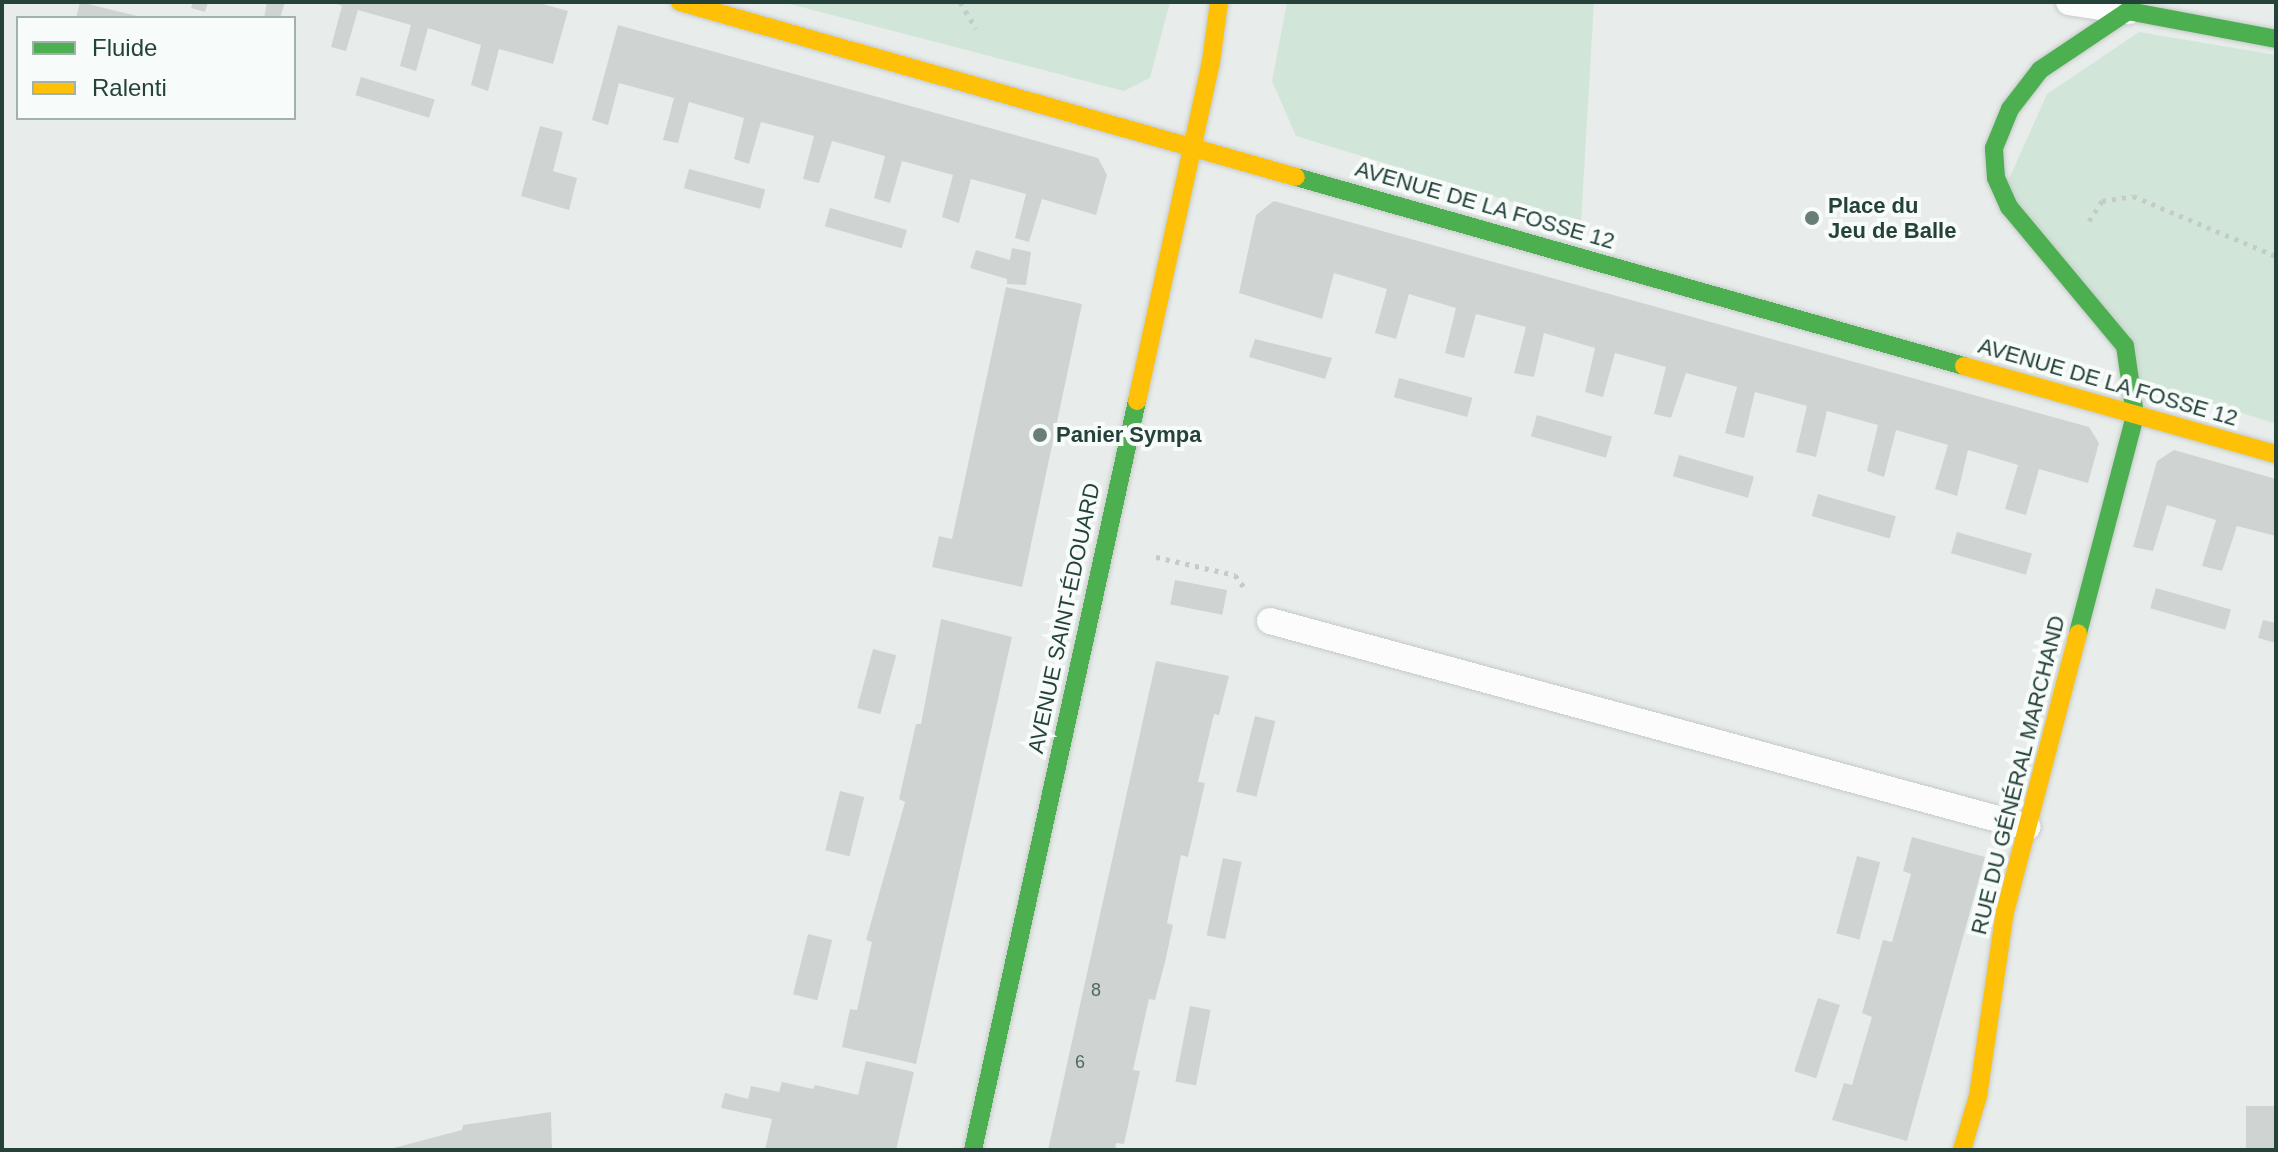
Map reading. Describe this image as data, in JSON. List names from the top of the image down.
{
  "streets": {
    "street": ["AVENUE DE LA FOSSE 12", "AVENUE SAINT-ÉDOUARD", "RUE DU GÉNÉRAL MARCHAND"]
  },
  "crossings": [
    ["AVENUE DE LA FOSSE 12", "AVENUE SAINT-ÉDOUARD"],
    ["AVENUE DE LA FOSSE 12", "RUE DU GÉNÉRAL MARCHAND"]
  ],
  "places": ["Place du Jeu de Balle", "Panier Sympa"],
  "house_numbers": ["8", "6"],
  "legend": ["Fluide", "Ralenti"]
}
